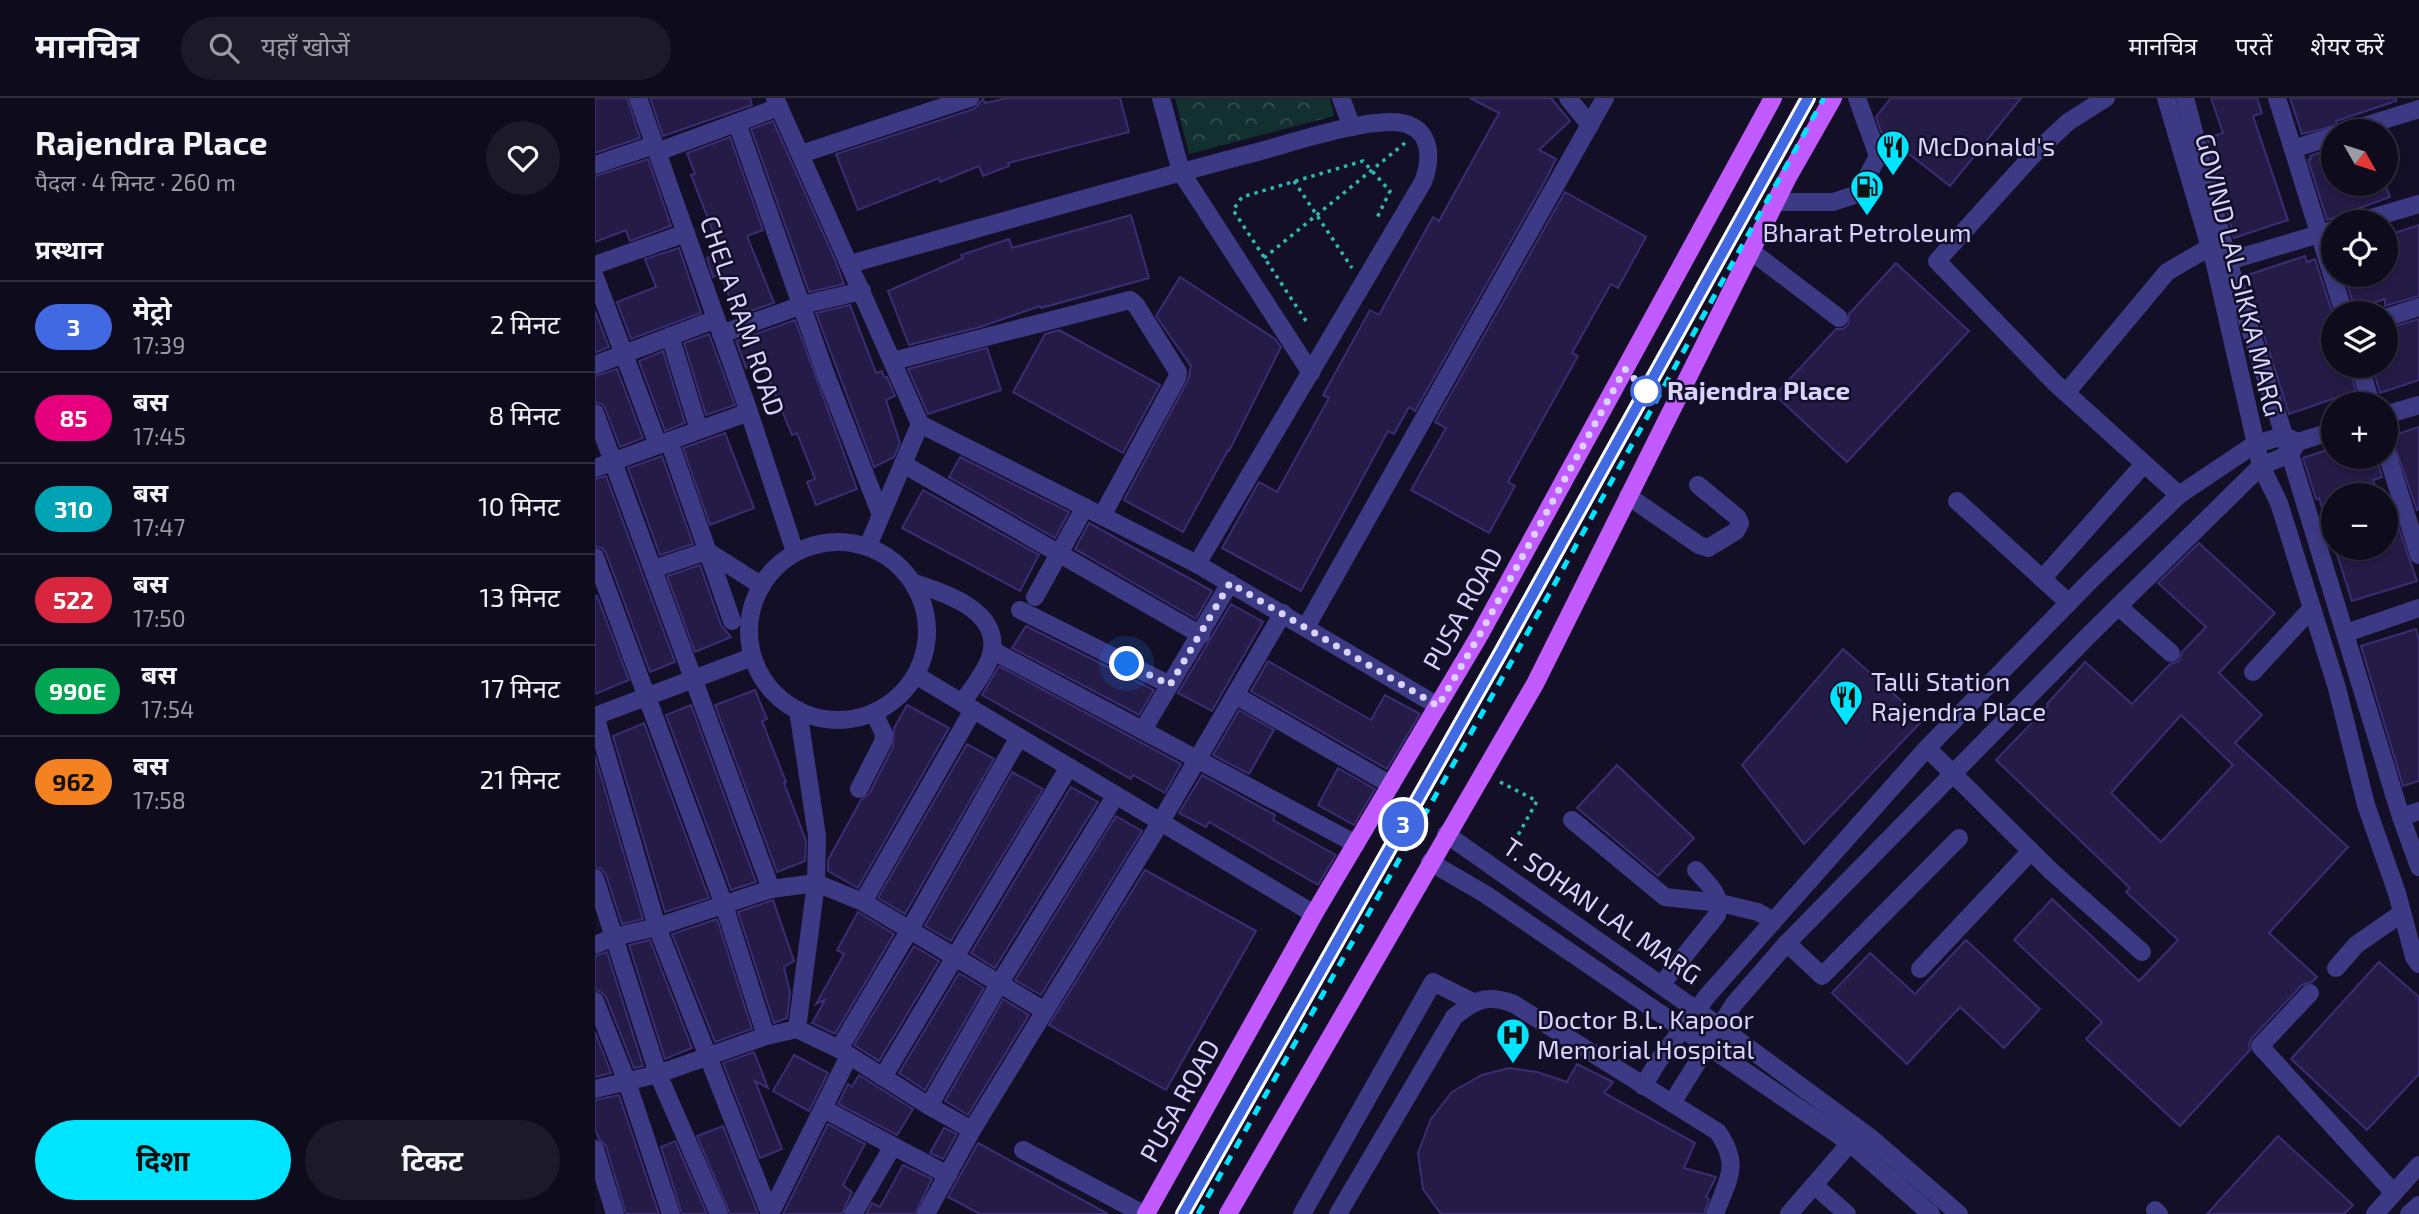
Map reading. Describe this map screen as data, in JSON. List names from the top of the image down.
{
  "streets": {
    "main road": ["PUSA ROAD"],
    "street": ["GOVIND LAL SIKKA MARG", "CHELA RAM ROAD", "T. SOHAN LAL MARG"]
  },
  "places": {
    "restaurant": ["McDonald's", "Talli Station Rajendra Place"],
    "fuel station": ["Bharat Petroleum"],
    "other": ["Rajendra Place"],
    "hospital": ["Doctor B.L. Kapoor Memorial Hospital"]
  },
  "lines": ["metro line 3"],
  "north": "bottom right",
  "page": {
    "header": "मानचित्र",
    "search": "यहाँ खोजें",
    "nav": ["मानचित्र", "परतें", "शेयर करें"],
    "heading": [
      ["Rajendra Place", "पैदल · 4 मिनट · 260 m"],
      "प्रस्थान"
    ],
    "on_map": "3",
    "map_buttons": ["+", "−"],
    "list": [
      {
        "mark": "3",
        "name": "मेट्रो",
        "note": "17:39",
        "value": "2 मिनट"
      },
      {
        "mark": "85",
        "name": "बस",
        "note": "17:45",
        "value": "8 मिनट"
      },
      {
        "mark": "310",
        "name": "बस",
        "note": "17:47",
        "value": "10 मिनट"
      },
      {
        "mark": "522",
        "name": "बस",
        "note": "17:50",
        "value": "13 मिनट"
      },
      {
        "mark": "990E",
        "name": "बस",
        "note": "17:54",
        "value": "17 मिनट"
      },
      {
        "mark": "962",
        "name": "बस",
        "note": "17:58",
        "value": "21 मिनट"
      }
    ],
    "buttons": ["दिशा", "टिकट"]
  }
}
